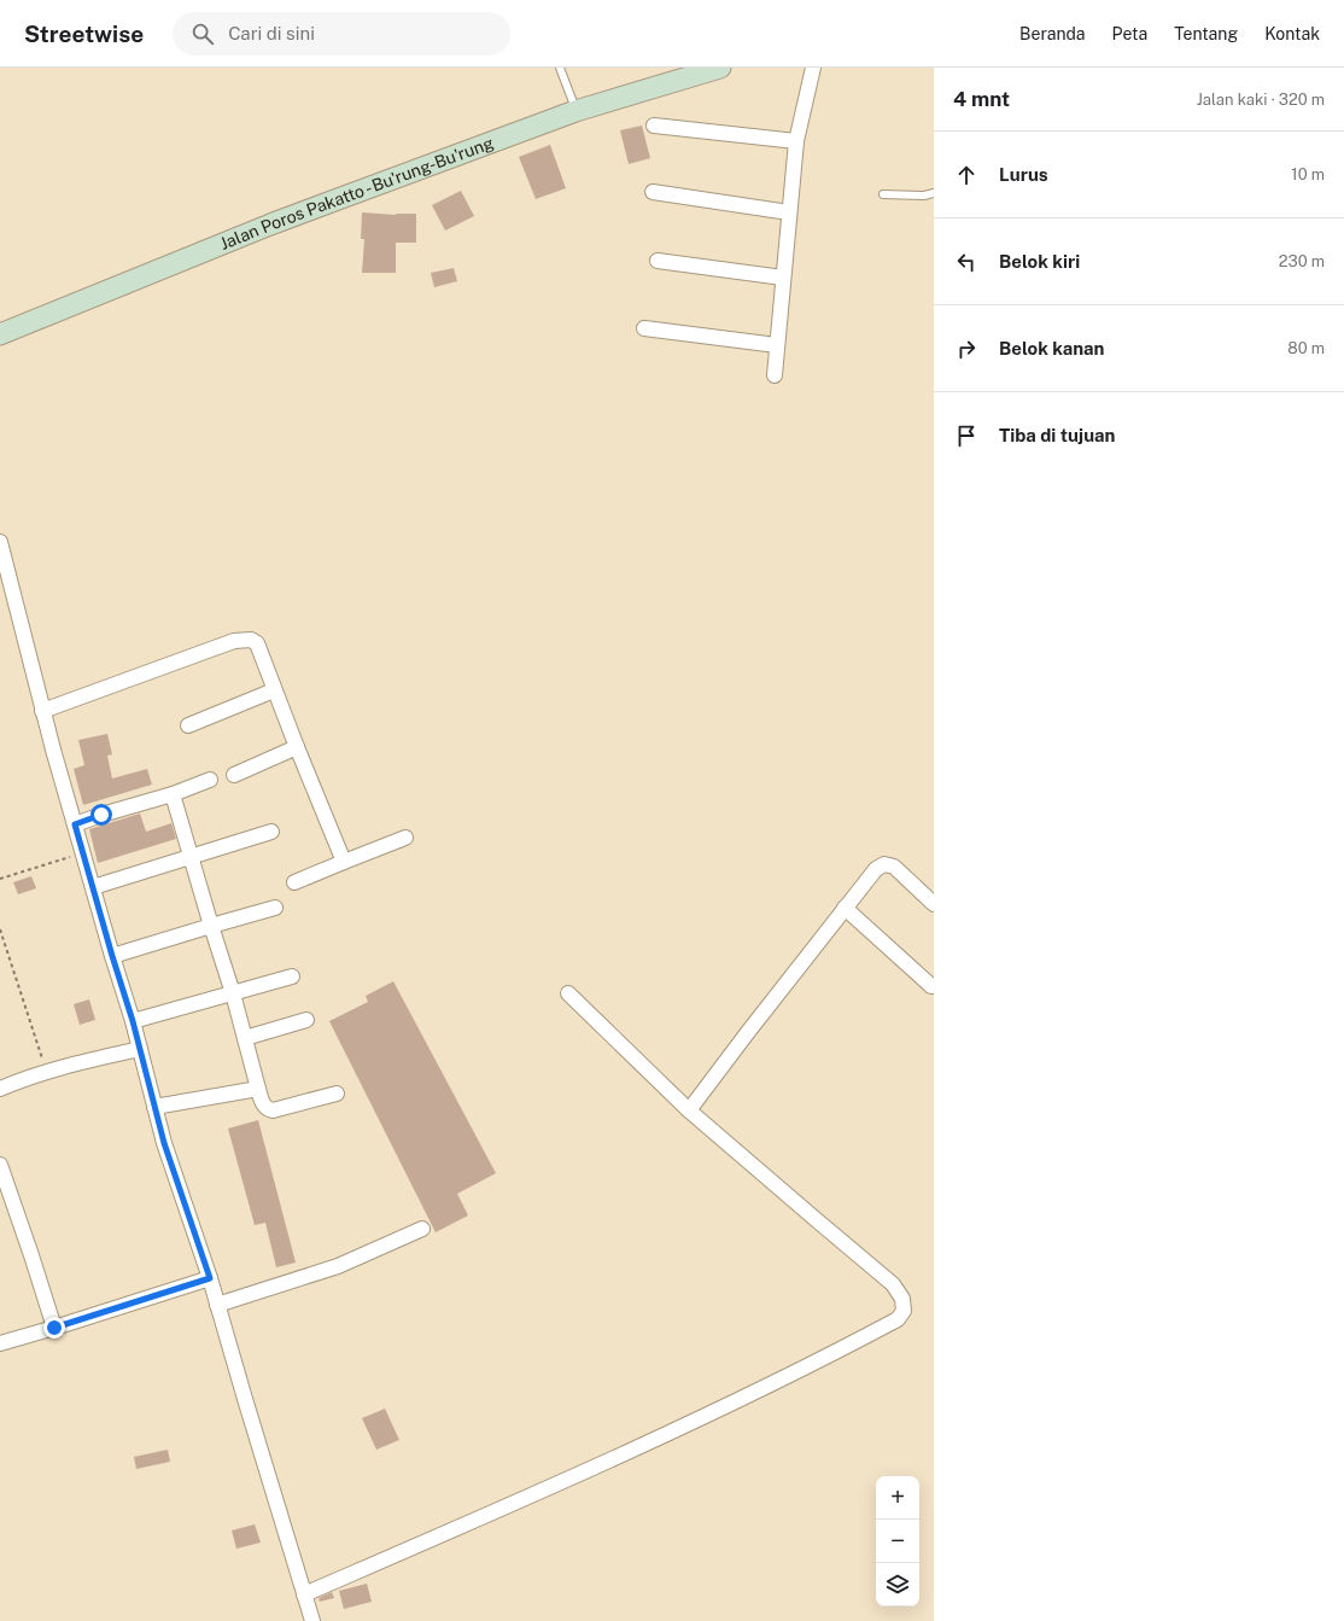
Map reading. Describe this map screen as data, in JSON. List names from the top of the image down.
{
  "streets": {
    "main road": ["Jalan Poros Pakatto - Bu'rung-Bu'rung"]
  },
  "page": {
    "header": "Streetwise",
    "search": "Cari di sini",
    "nav": [
      "Beranda",
      "Peta",
      "Tentang",
      "Kontak"
    ],
    "heading": ["4 mnt", "Jalan kaki · 320 m"],
    "list": [
      ["Lurus", "10 m"],
      ["Belok kiri", "230 m"],
      ["Belok kanan", "80 m"],
      "Tiba di tujuan"
    ],
    "map_buttons": ["+", "−"]
  }
}
